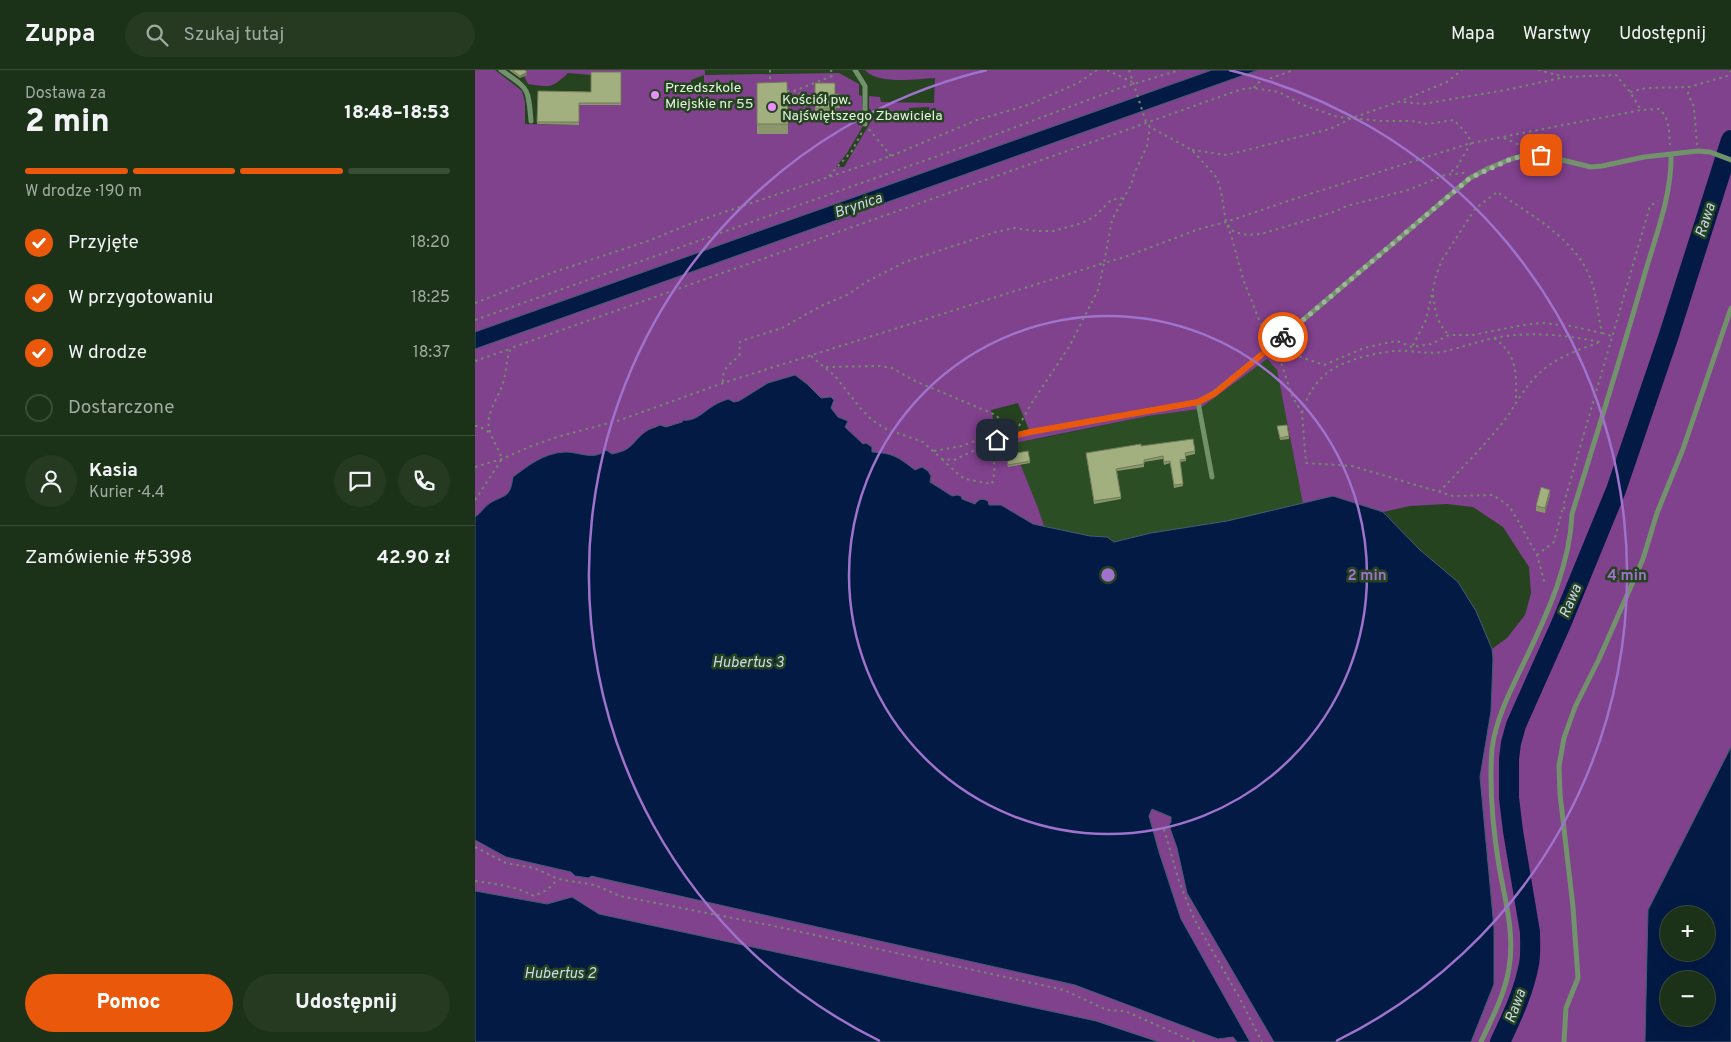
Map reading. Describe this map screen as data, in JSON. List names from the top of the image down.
{
  "water": [
    "Brynica",
    "Rawa",
    "Hubertus 3",
    "Hubertus 2"
  ],
  "places": ["Przedszkole Miejskie nr 55", "Kościół pw. Najświętszego Zbawiciela"],
  "page": {
    "header": "Zuppa",
    "search": "Szukaj tutaj",
    "nav": ["Mapa", "Warstwy", "Udostępnij"],
    "heading": ["2 min", "Dostawa za", "18:48–18:53"],
    "panel": [
      "Kasia",
      "Kurier · 4.4",
      "Zamówienie #5398",
      "42.90 zł"
    ],
    "bar": "W drodze · 190 m",
    "list": [
      ["Przyjęte", "18:20"],
      ["W przygotowaniu", "18:25"],
      ["W drodze", "18:37"],
      "Dostarczone"
    ],
    "map_buttons": ["+", "−"],
    "buttons": ["Pomoc", "Udostępnij"]
  },
  "rings": ["2 min", "4 min"]
}
